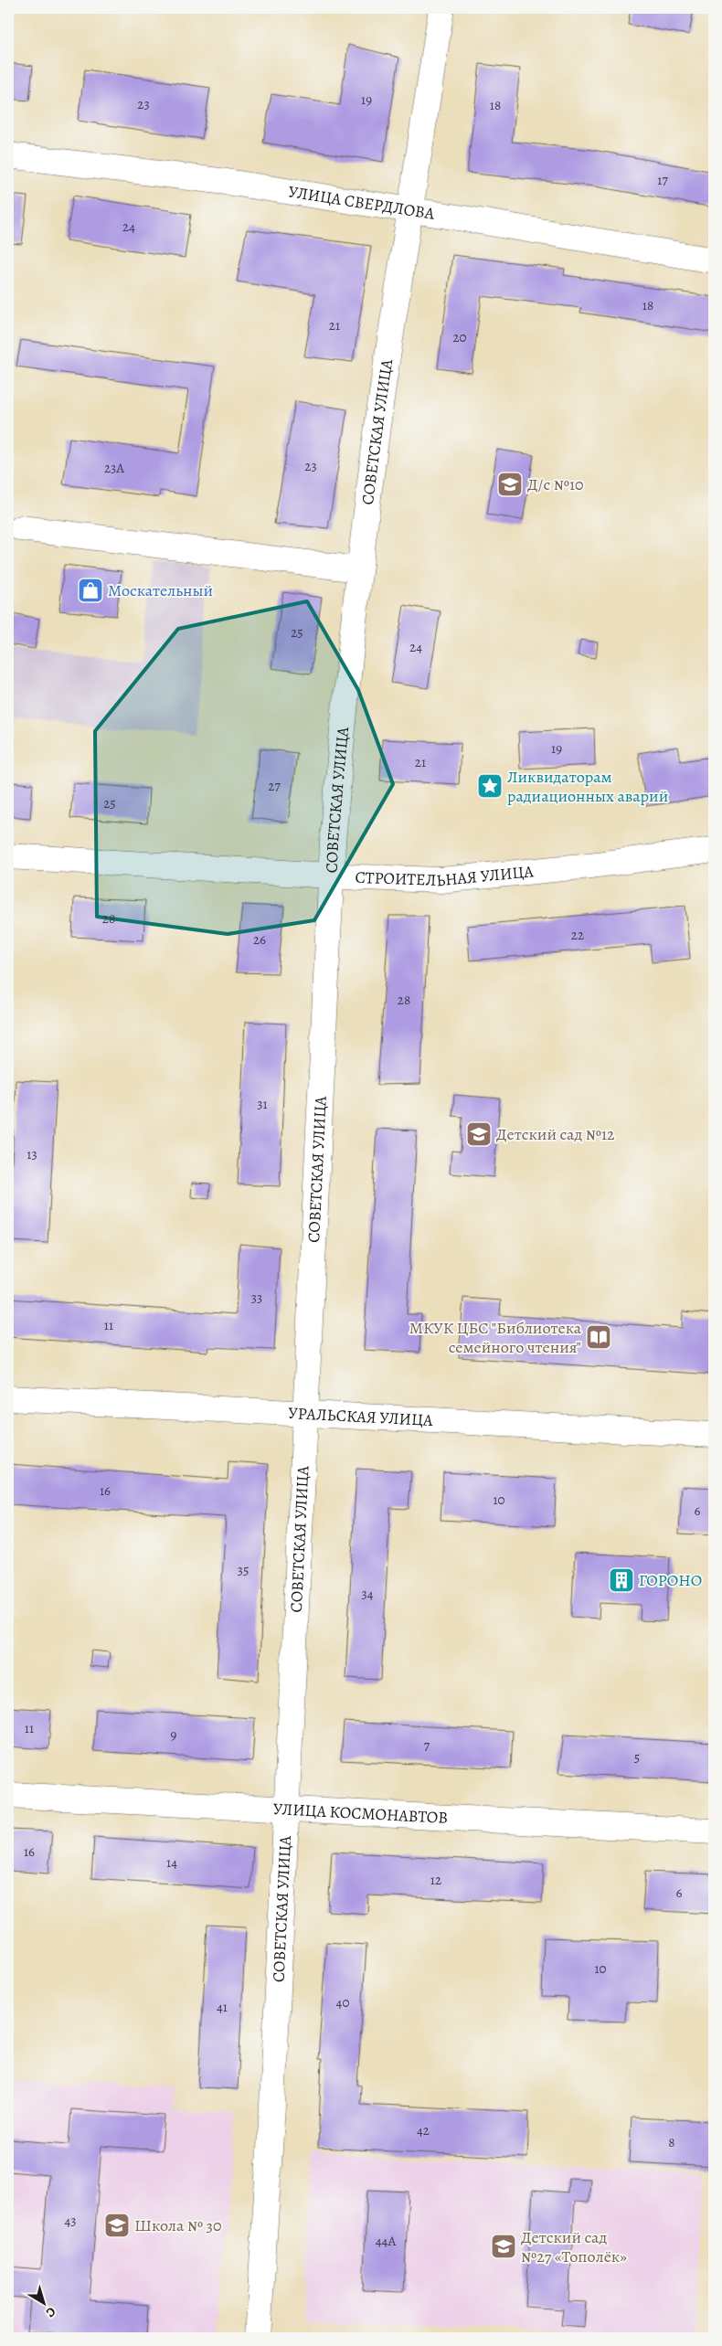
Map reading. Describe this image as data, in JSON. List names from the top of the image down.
{
  "streets": {
    "street": [
      "УЛИЦА СВЕРДЛОВА",
      "СОВЕТСКАЯ УЛИЦА",
      "СТРОИТЕЛЬНАЯ УЛИЦА",
      "УРАЛЬСКАЯ УЛИЦА",
      "УЛИЦА КОСМОНАВТОВ"
    ]
  },
  "crossings": [
    ["УЛИЦА СВЕРДЛОВА", "СОВЕТСКАЯ УЛИЦА"],
    ["СОВЕТСКАЯ УЛИЦА", "СТРОИТЕЛЬНАЯ УЛИЦА"],
    ["СОВЕТСКАЯ УЛИЦА", "УРАЛЬСКАЯ УЛИЦА"],
    ["СОВЕТСКАЯ УЛИЦА", "УЛИЦА КОСМОНАВТОВ"]
  ],
  "places": {
    "school or university": [
      "Д/с №10",
      "Детский сад №12",
      "Школа № 30",
      "Детский сад №27 «Тополёк»"
    ],
    "shop": ["Москательный"],
    "place": ["Ликвидаторам радиационных аварий"],
    "library": ["МКУК ЦБС \"Библиотека семейного чтения\""],
    "building": ["ГОРОНО"]
  },
  "house_numbers": [
    "19",
    "23",
    "18",
    "17",
    "24",
    "18",
    "21",
    "20",
    "23",
    "23А",
    "25",
    "24",
    "19",
    "21",
    "27",
    "25",
    "28",
    "22",
    "26",
    "28",
    "31",
    "13",
    "33",
    "11",
    "16",
    "10",
    "6",
    "35",
    "34",
    "11",
    "9",
    "7",
    "5",
    "16",
    "14",
    "12",
    "6",
    "10",
    "40",
    "41",
    "42",
    "8",
    "43",
    "44А"
  ],
  "north": "bottom right"
}
